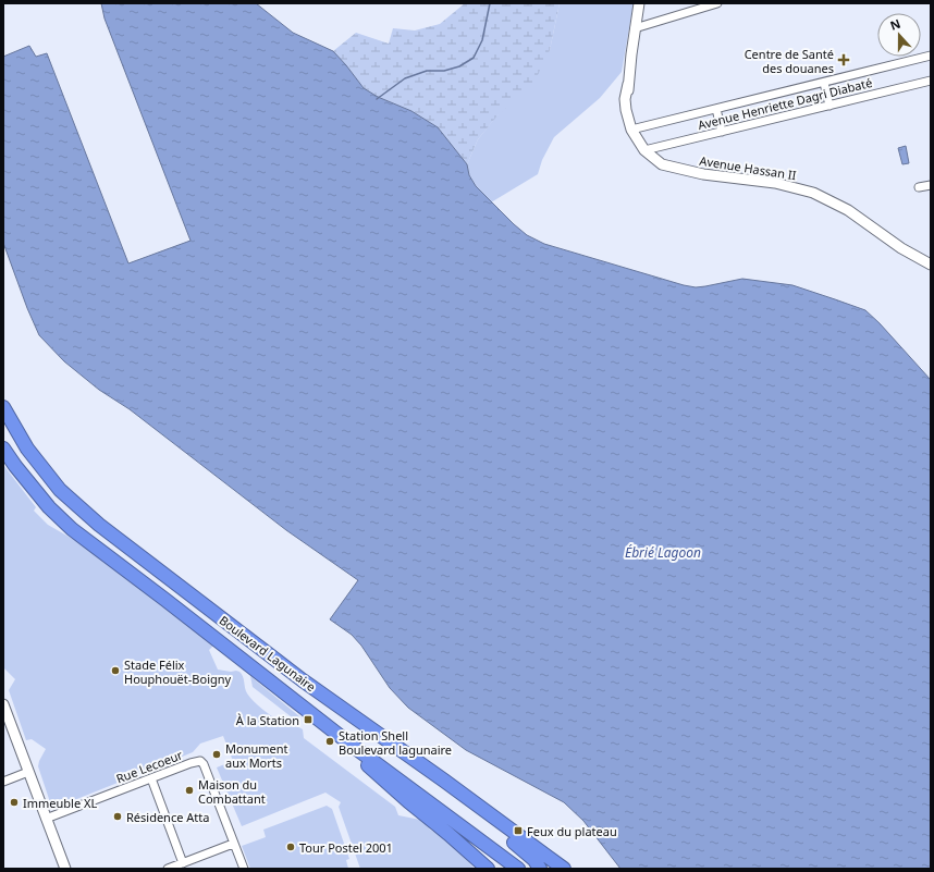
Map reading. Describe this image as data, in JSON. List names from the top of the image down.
{
  "streets": {
    "highway": ["Boulevard Lagunaire"],
    "street": ["Avenue Henriette Dagri Diabaté", "Avenue Hassan II", "Rue Lecoeur"]
  },
  "crossings": [
    ["Avenue Henriette Dagri Diabaté", "Avenue Hassan II"]
  ],
  "water": ["Ébrié Lagoon"],
  "places": {
    "health": ["Centre de Santé des douanes"],
    "other": [
      "Stade Félix Houphouët-Boigny",
      "Station Shell Boulevard lagunaire",
      "Monument aux Morts",
      "Maison du Combattant",
      "Immeuble XL",
      "Résidence Atta",
      "Tour Postel 2001"
    ],
    "transit": ["À la Station", "Feux du plateau"]
  },
  "north": "top"
}
